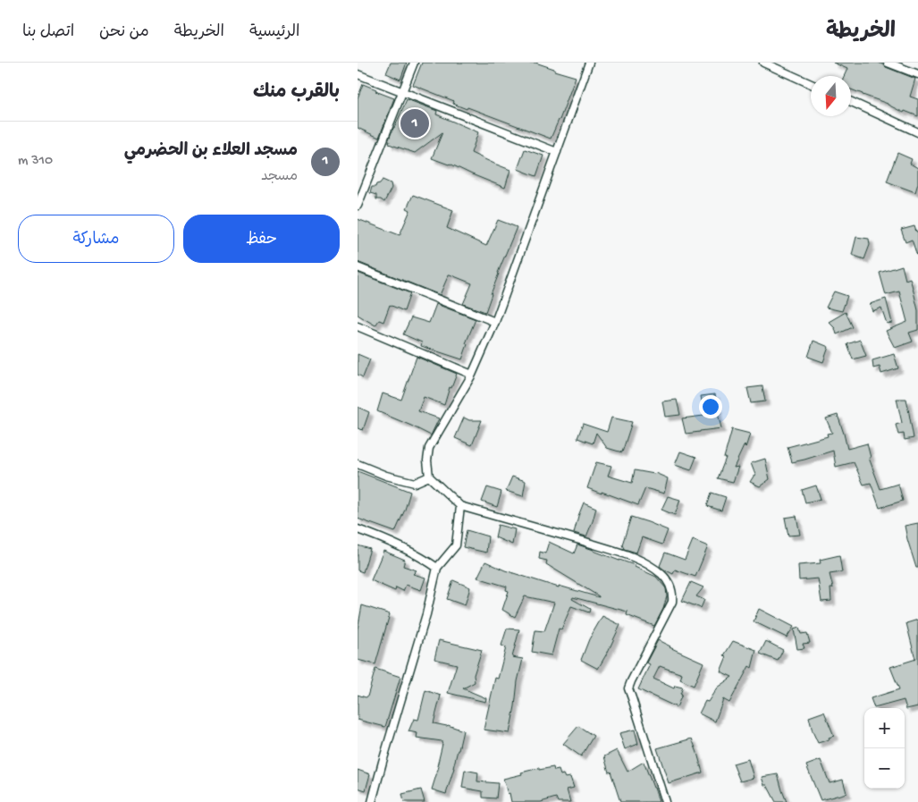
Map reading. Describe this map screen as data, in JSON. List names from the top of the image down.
{
  "north": "bottom",
  "page": {
    "header": "الخريطة",
    "nav": [
      "الرئيسية",
      "الخريطة",
      "من نحن",
      "اتصل بنا"
    ],
    "heading": "بالقرب منك",
    "pins": "1",
    "list": [
      {
        "mark": "1",
        "name": "مسجد العلاء بن الحضرمي",
        "note": "مسجد",
        "value": "310 m"
      }
    ],
    "buttons": ["حفظ", "مشاركة"],
    "map_buttons": ["+", "−"]
  }
}
